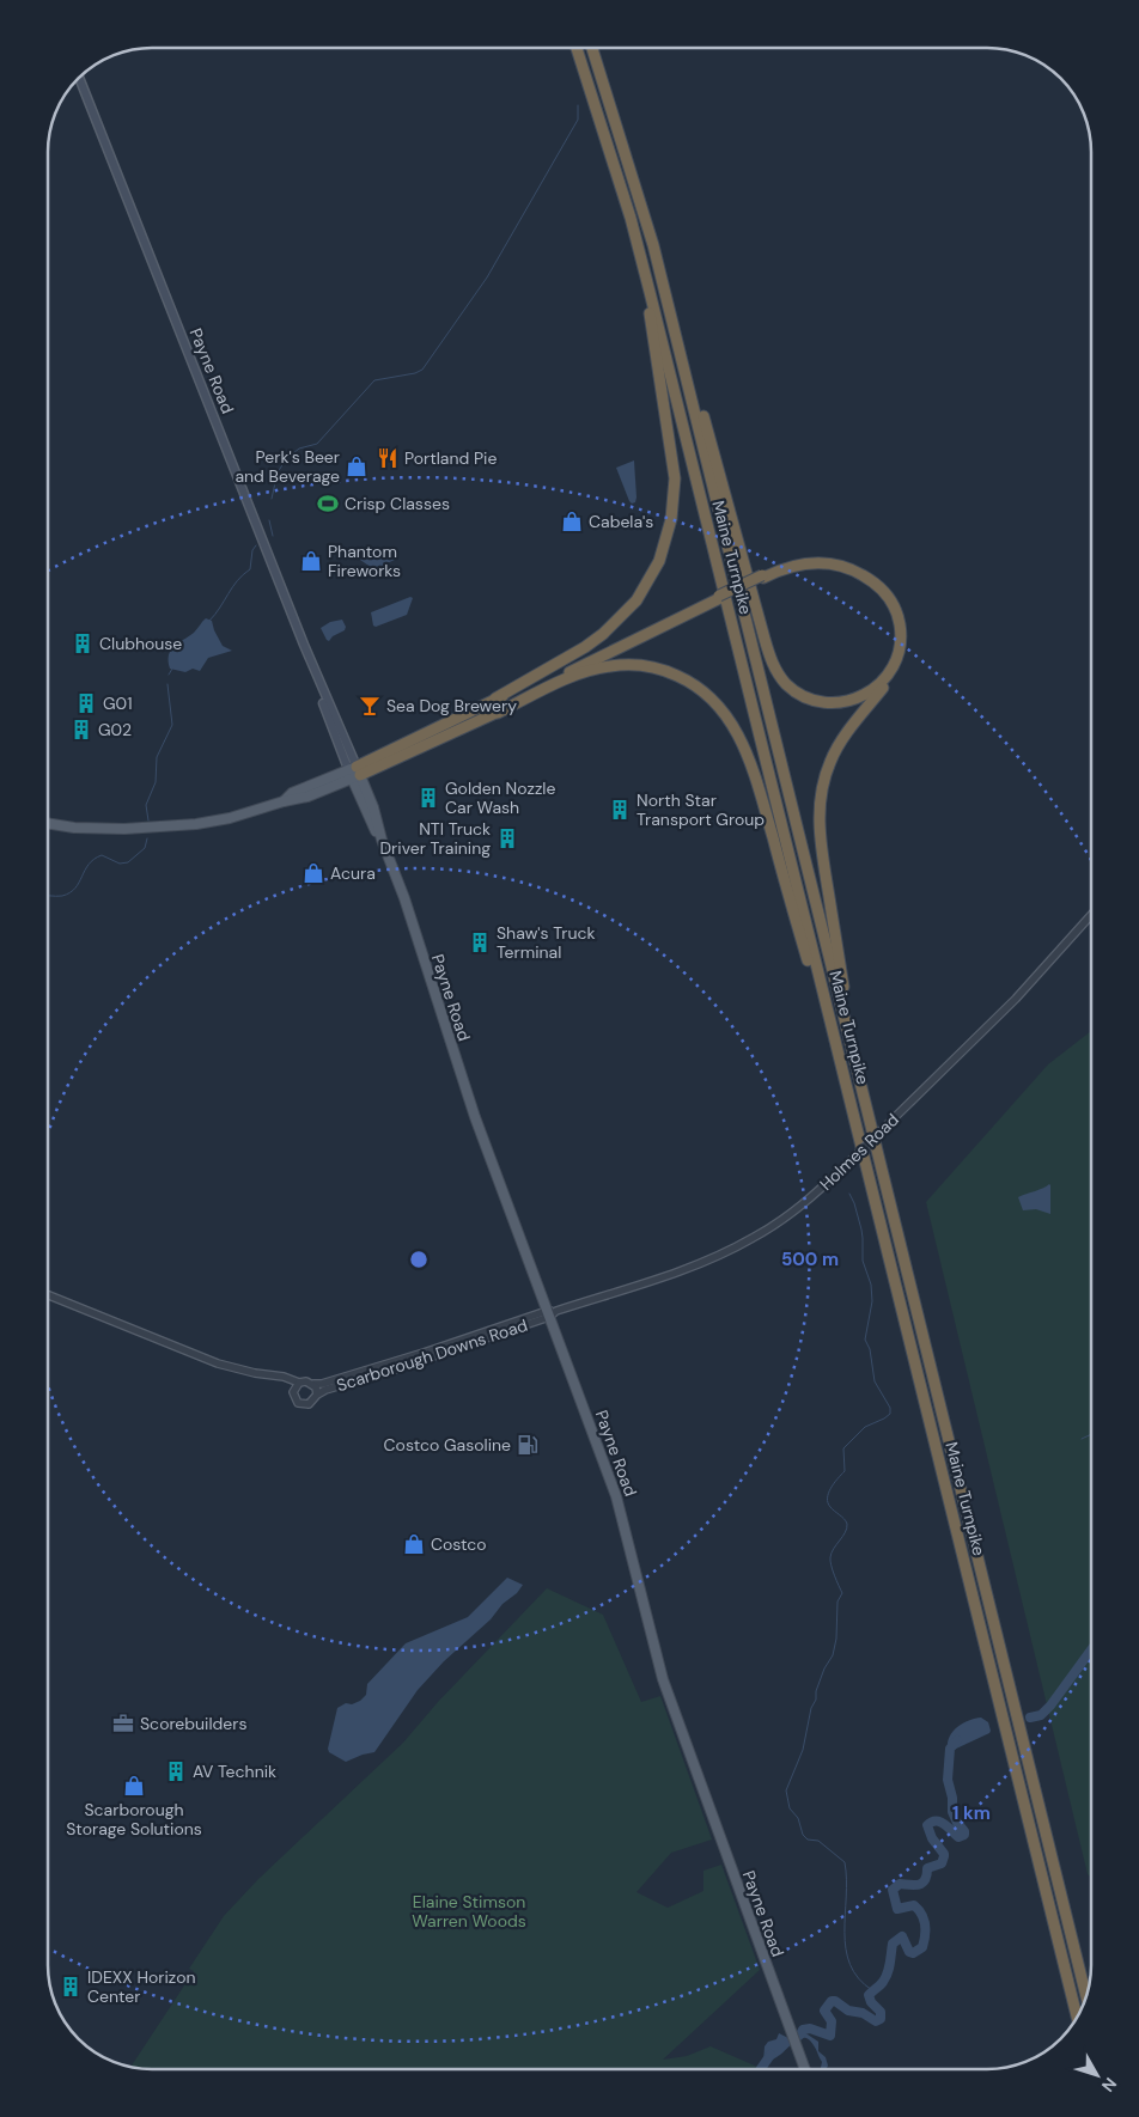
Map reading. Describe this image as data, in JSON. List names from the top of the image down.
{
  "streets": {
    "highway": ["Maine Turnpike"],
    "main road": ["Payne Road"],
    "street": ["Holmes Road", "Scarborough Downs Road"]
  },
  "crossings": [
    ["Payne Road", "Holmes Road"],
    ["Payne Road", "Scarborough Downs Road"],
    ["Holmes Road", "Scarborough Downs Road"]
  ],
  "parks": ["Elaine Stimson Warren Woods"],
  "places": {
    "restaurant": ["Portland Pie"],
    "shop": [
      "Perk's Beer and Beverage",
      "Cabela's",
      "Phantom Fireworks",
      "Acura",
      "Costco",
      "Scarborough Storage Solutions"
    ],
    "sports": ["Crisp Classes"],
    "building": [
      "Clubhouse",
      "G01",
      "G02",
      "Golden Nozzle Car Wash",
      "North Star Transport Group",
      "NTI Truck Driver Training",
      "Shaw's Truck Terminal",
      "AV Technik",
      "IDEXX Horizon Center"
    ],
    "bar": ["Sea Dog Brewery"],
    "fuel station": ["Costco Gasoline"],
    "office": ["Scorebuilders"]
  },
  "north": "bottom right",
  "rings": ["500 m", "1 km"]
}
